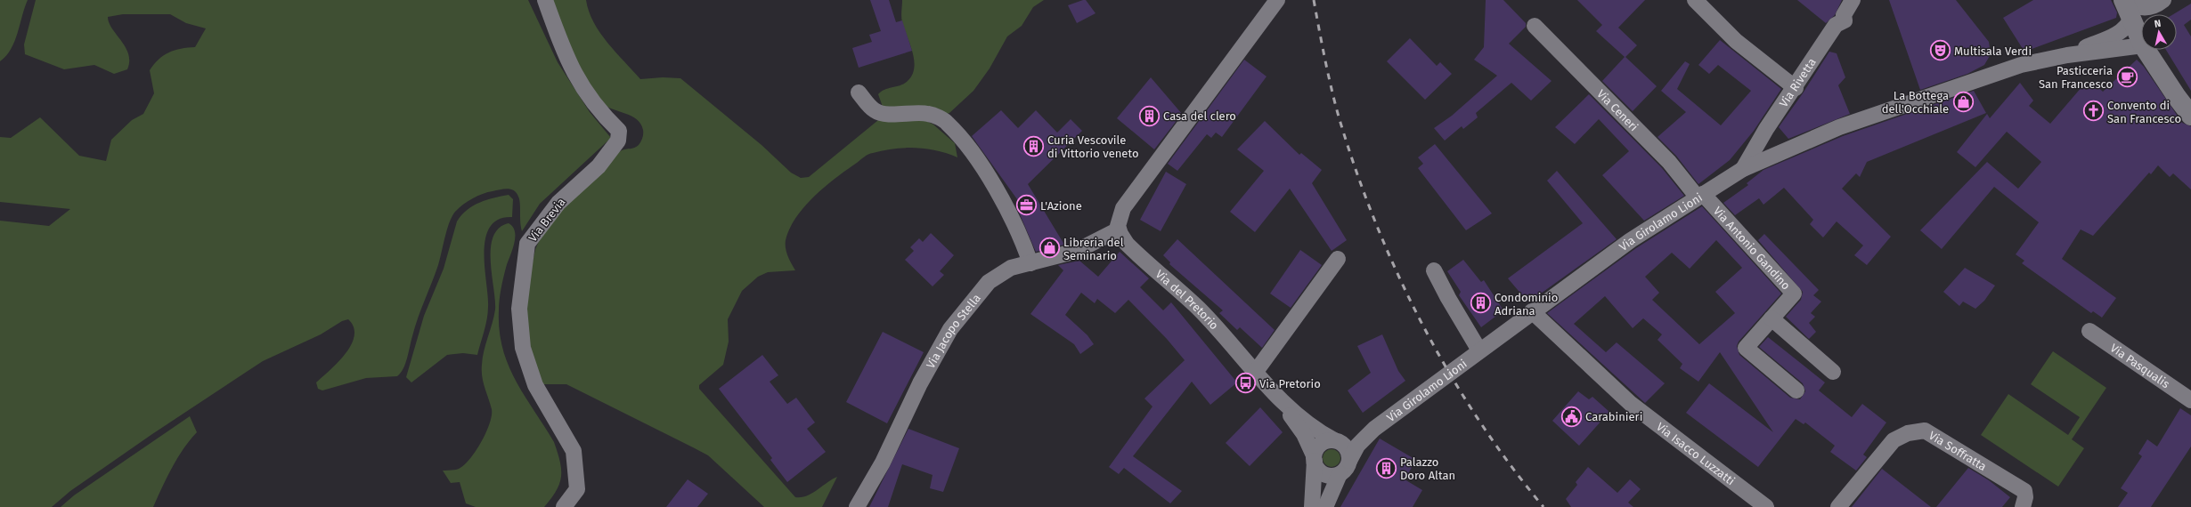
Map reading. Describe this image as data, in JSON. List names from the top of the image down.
{
  "streets": {
    "street": [
      "Via Rivetta",
      "Via Ceneri",
      "Via Brevia",
      "Via Girolamo Lioni",
      "Via Antonio Gandino",
      "Via del Pretorio",
      "Via Jacopo Stella",
      "Via Pasqualis",
      "Via Soffratta",
      "Via Isacco Luzzatti"
    ]
  },
  "crossings": [
    ["Via Rivetta", "Via Girolamo Lioni"],
    ["Via Ceneri", "Via Girolamo Lioni"],
    ["Via Ceneri", "Via Antonio Gandino"],
    ["Via Girolamo Lioni", "Via Antonio Gandino"],
    ["Via Girolamo Lioni", "Via del Pretorio"],
    ["Via Girolamo Lioni", "Via Isacco Luzzatti"],
    ["Via del Pretorio", "Via Jacopo Stella"]
  ],
  "places": {
    "theatre": ["Multisala Verdi"],
    "cafe": ["Pasticceria San Francesco"],
    "shop": ["La Bottega dell'Occhiale", "Libreria del Seminario"],
    "church": ["Convento di San Francesco"],
    "building": [
      "Casa del clero",
      "Curia Vescovile di Vittorio veneto",
      "Condominio Adriana",
      "Palazzo Doro Altan"
    ],
    "office": ["L'Azione"],
    "bus stop": ["Via Pretorio"],
    "public building": ["Carabinieri"]
  },
  "north": "top"
}
